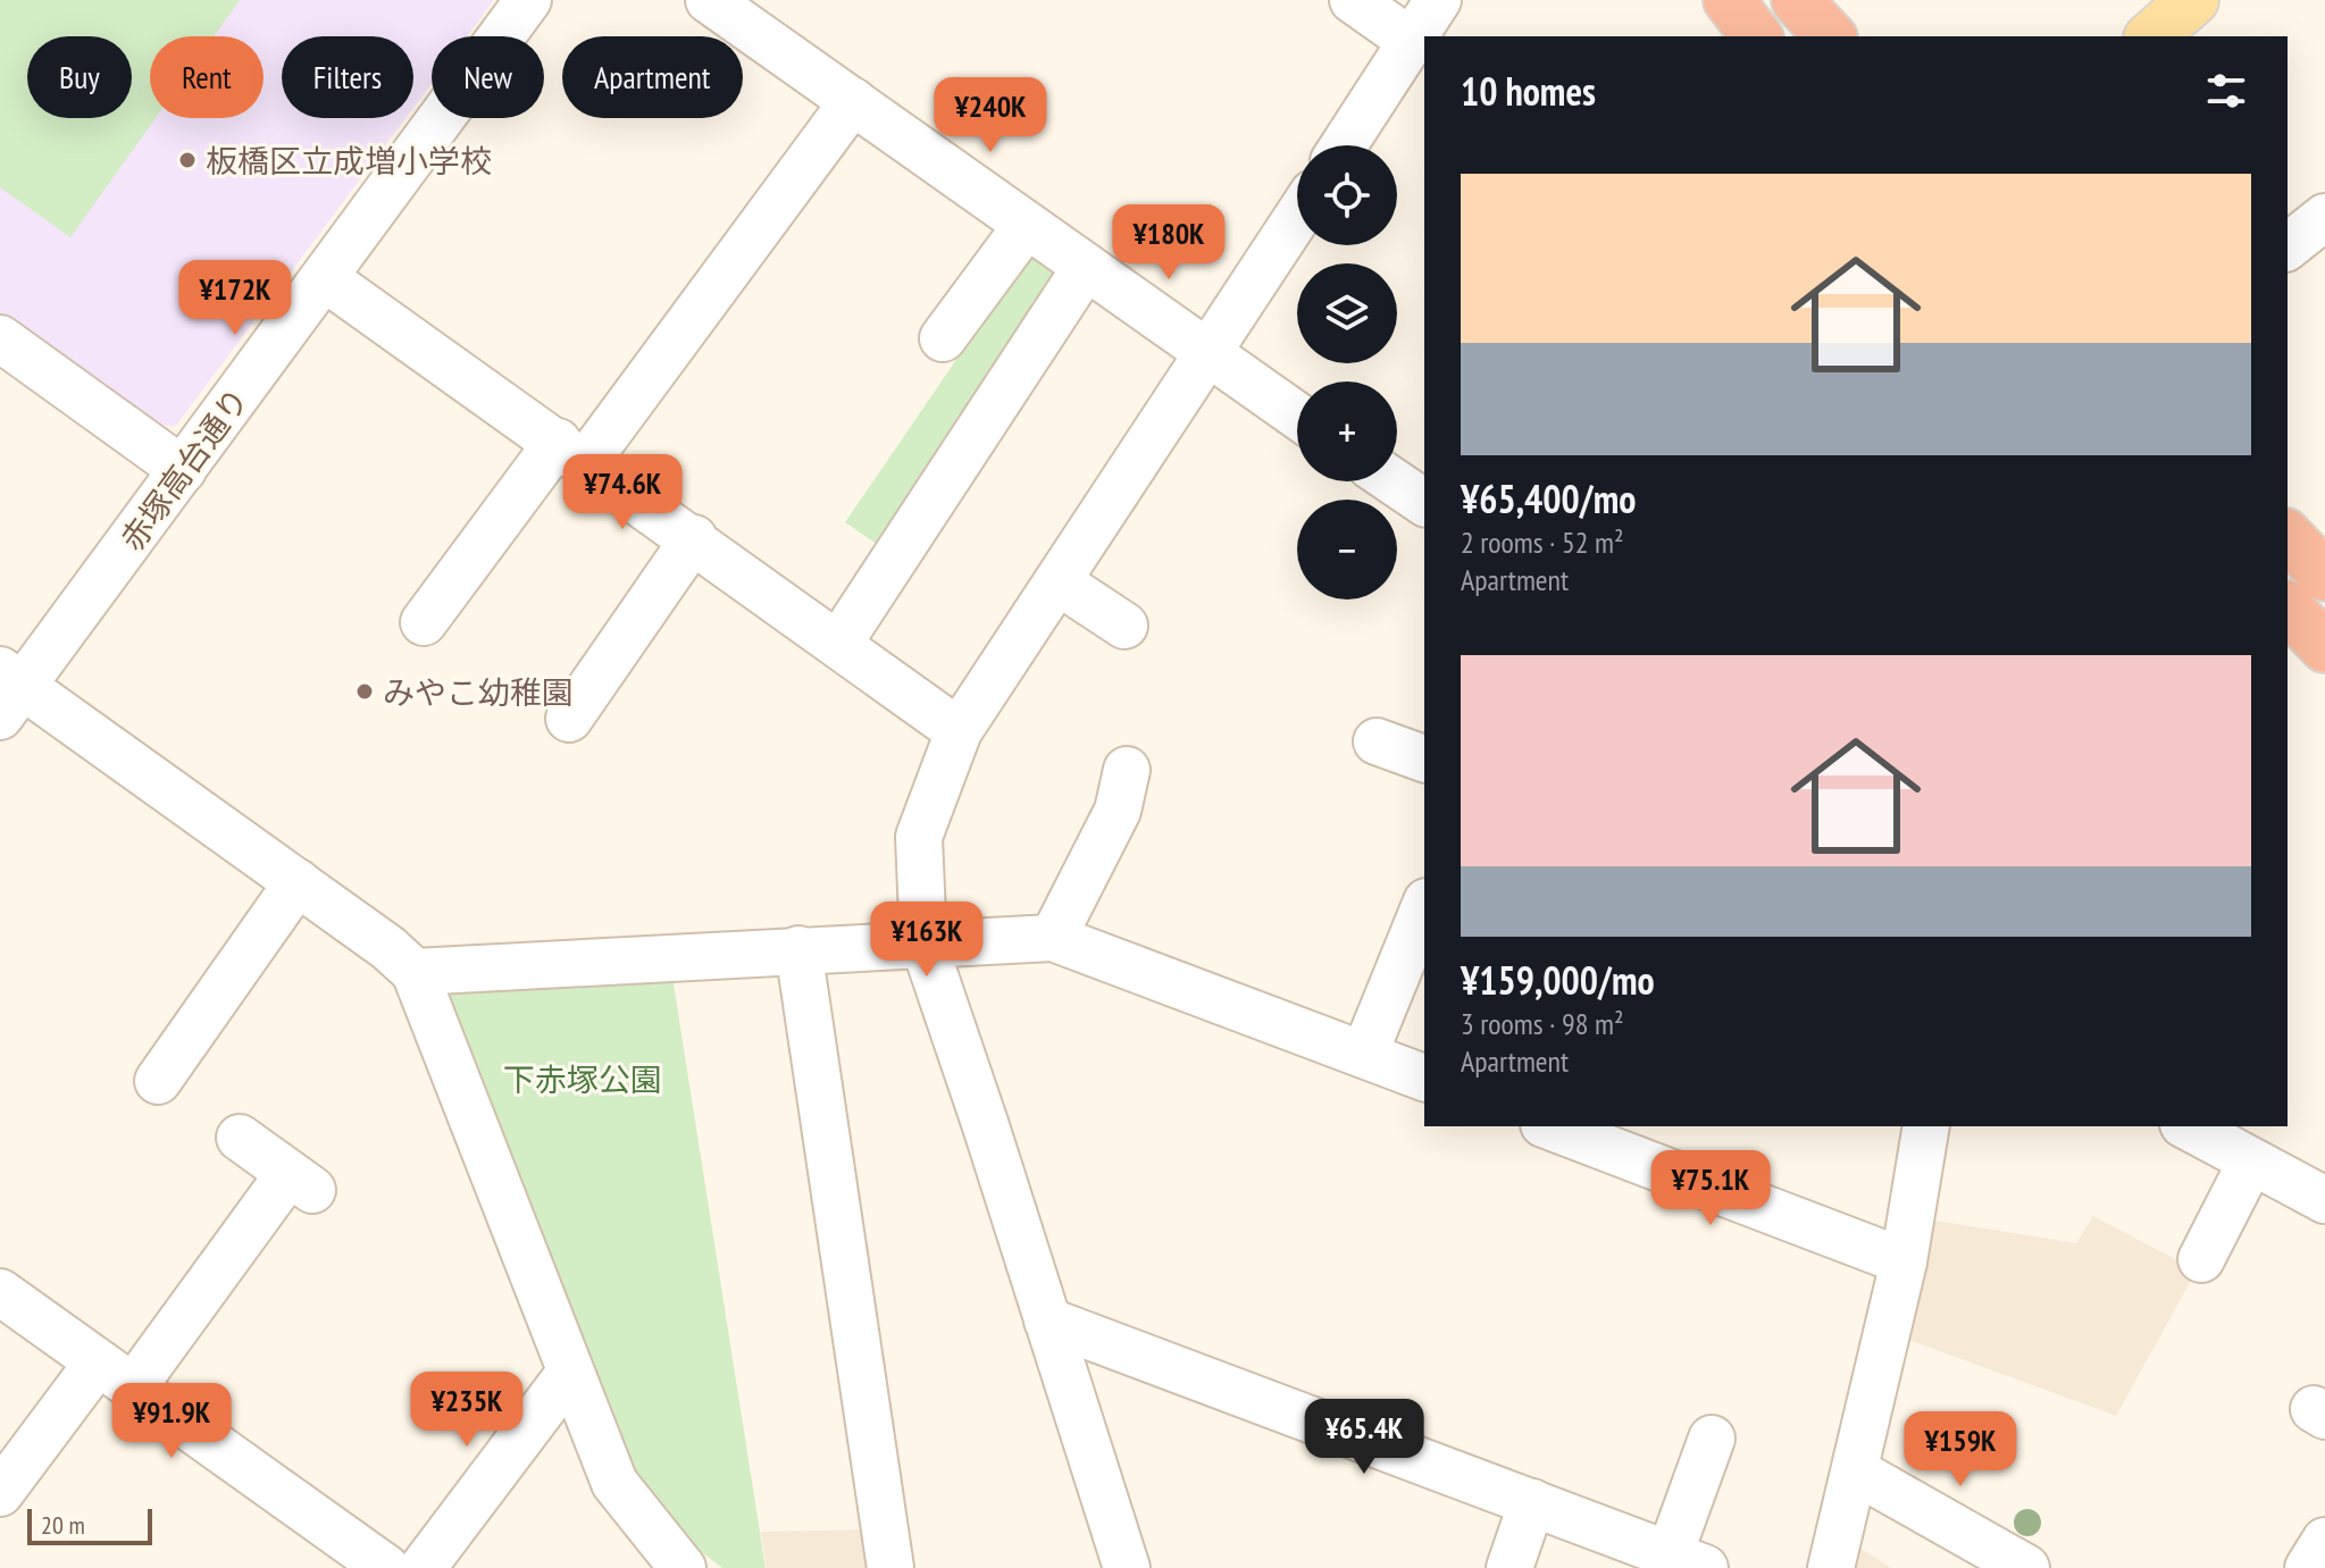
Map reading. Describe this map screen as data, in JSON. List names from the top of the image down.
{
  "streets": {
    "street": ["赤塚高台通り"]
  },
  "parks": ["下赤塚公園"],
  "places": ["板橋区立成増小学校", "みやこ幼稚園"],
  "scale_bar": "20 m",
  "page": {
    "chip": [
      "Buy",
      "Rent",
      "Filters",
      "New",
      "Apartment"
    ],
    "heading": "10 homes",
    "price": [
      "¥240K",
      "¥180K",
      "¥172K",
      "¥74.6K",
      "¥163K",
      "¥75.1K",
      "¥235K",
      "¥91.9K",
      "¥65.4K",
      "¥159K"
    ],
    "map_buttons": ["+", "−"],
    "list": [
      {
        "name": "¥65,400/mo",
        "note": "2 rooms · 52 m² · Apartment"
      },
      {
        "name": "¥159,000/mo",
        "note": "3 rooms · 98 m² · Apartment"
      }
    ],
    "scale": "20 m"
  }
}
